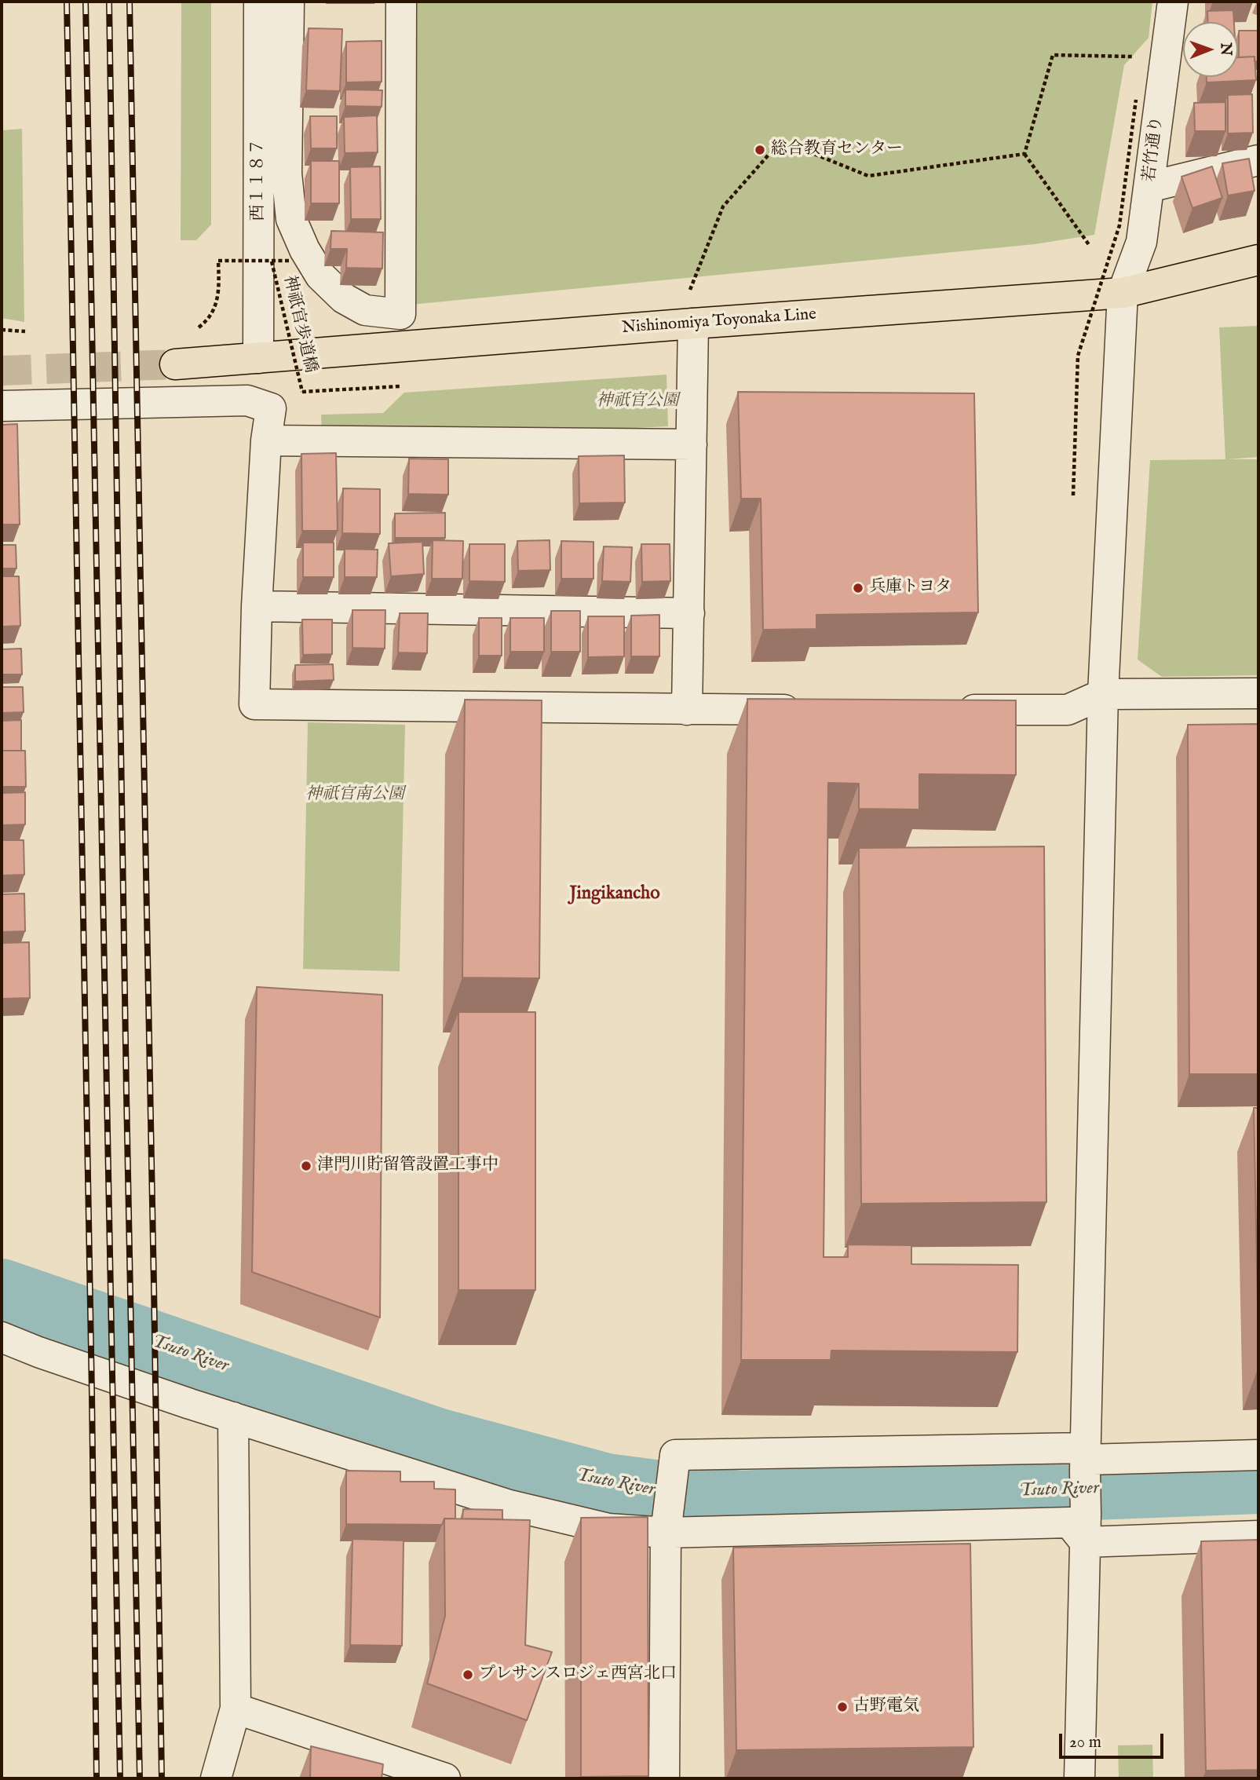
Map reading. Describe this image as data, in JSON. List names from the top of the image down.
{
  "streets": {
    "main road": ["Nishinomiya Toyonaka Line"],
    "street": ["若竹通り", "西１１８７"],
    "path": ["神祇官歩道橋"]
  },
  "crossings": [
    ["若竹通り", "Nishinomiya Toyonaka Line"],
    ["西１１８７", "Nishinomiya Toyonaka Line"]
  ],
  "districts": ["Jingikancho"],
  "water": ["Tsuto River"],
  "parks": ["神祇官公園", "神祇官南公園"],
  "places": [
    "総合教育センター",
    "兵庫トヨタ",
    "津門川貯留管設置工事中",
    "プレサンスロジェ西宮北口",
    "古野電気"
  ],
  "scale_bar": "20 m",
  "north": "right"
}
